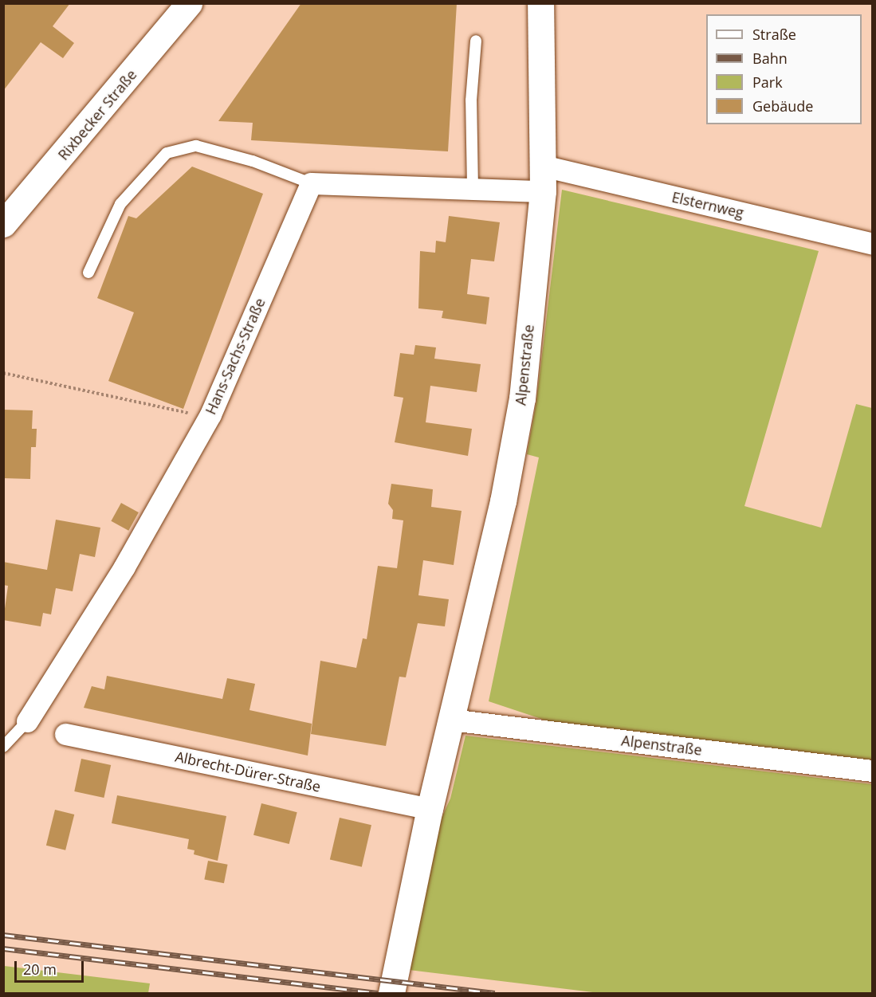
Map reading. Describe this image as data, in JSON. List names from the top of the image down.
{
  "streets": {
    "street": [
      "Rixbecker Straße",
      "Elsternweg",
      "Hans-Sachs-Straße",
      "Alpenstraße",
      "Albrecht-Dürer-Straße"
    ]
  },
  "crossings": [
    ["Elsternweg", "Alpenstraße"],
    ["Alpenstraße", "Albrecht-Dürer-Straße"]
  ],
  "legend": [
    "Straße",
    "Bahn",
    "Park",
    "Gebäude"
  ],
  "scale_bar": "20 m"
}
